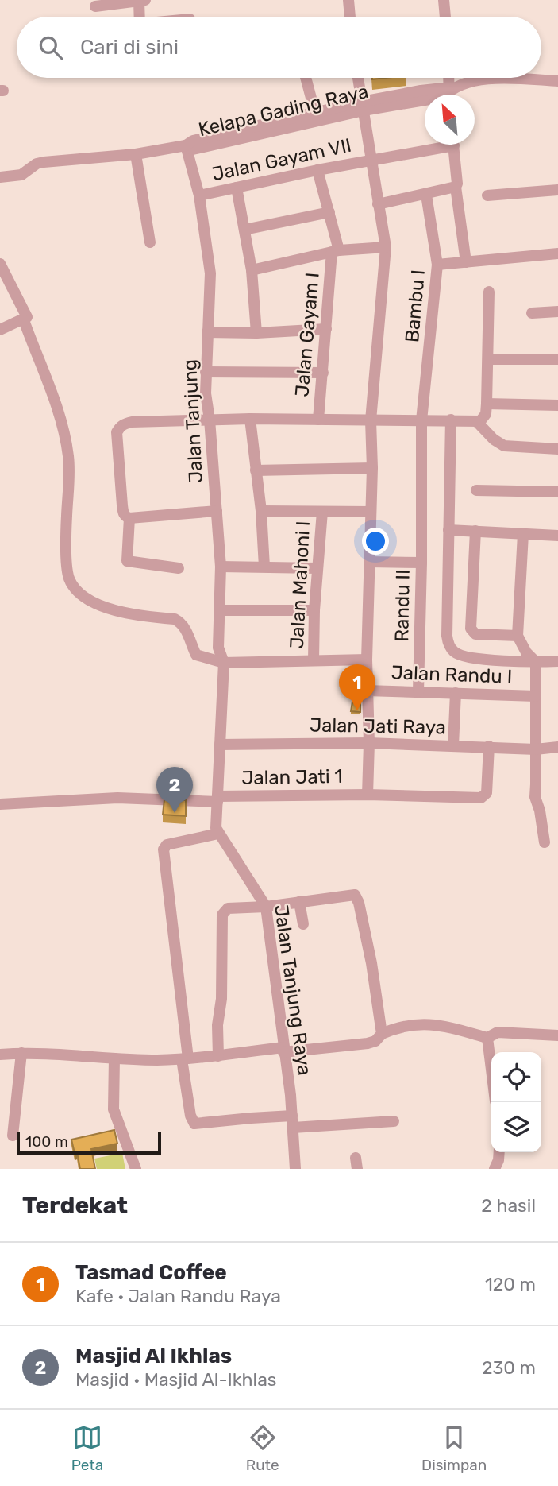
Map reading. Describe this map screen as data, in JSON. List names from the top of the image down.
{
  "streets": {
    "street": [
      "Kelapa Gading Raya",
      "Jalan Gayam VII",
      "Bambu I",
      "Jalan Gayam I",
      "Jalan Tanjung",
      "Jalan Mahoni I",
      "Randu II",
      "Jalan Randu I",
      "Jalan Jati Raya",
      "Jalan Jati 1",
      "Jalan Tanjung Raya"
    ]
  },
  "crossings": [
    ["Kelapa Gading Raya", "Jalan Tanjung"],
    ["Jalan Gayam VII", "Jalan Gayam I"],
    ["Jalan Gayam VII", "Jalan Tanjung"],
    ["Bambu I", "Randu II"],
    ["Randu II", "Jalan Randu I"],
    ["Jalan Jati Raya", "Jalan Jati 1"]
  ],
  "scale_bar": "100 m",
  "north": "top left",
  "page": {
    "search": "Cari di sini",
    "pins": ["1", "2"],
    "scale": "100 m",
    "heading": ["Terdekat", "2 hasil"],
    "list": [
      {
        "mark": "1",
        "name": "Tasmad Coffee",
        "note": "Kafe · Jalan Randu Raya",
        "value": "120 m"
      },
      {
        "mark": "2",
        "name": "Masjid Al Ikhlas",
        "note": "Masjid · Masjid Al-Ikhlas",
        "value": "230 m"
      }
    ],
    "nav": ["Peta", "Rute", "Disimpan"]
  }
}
